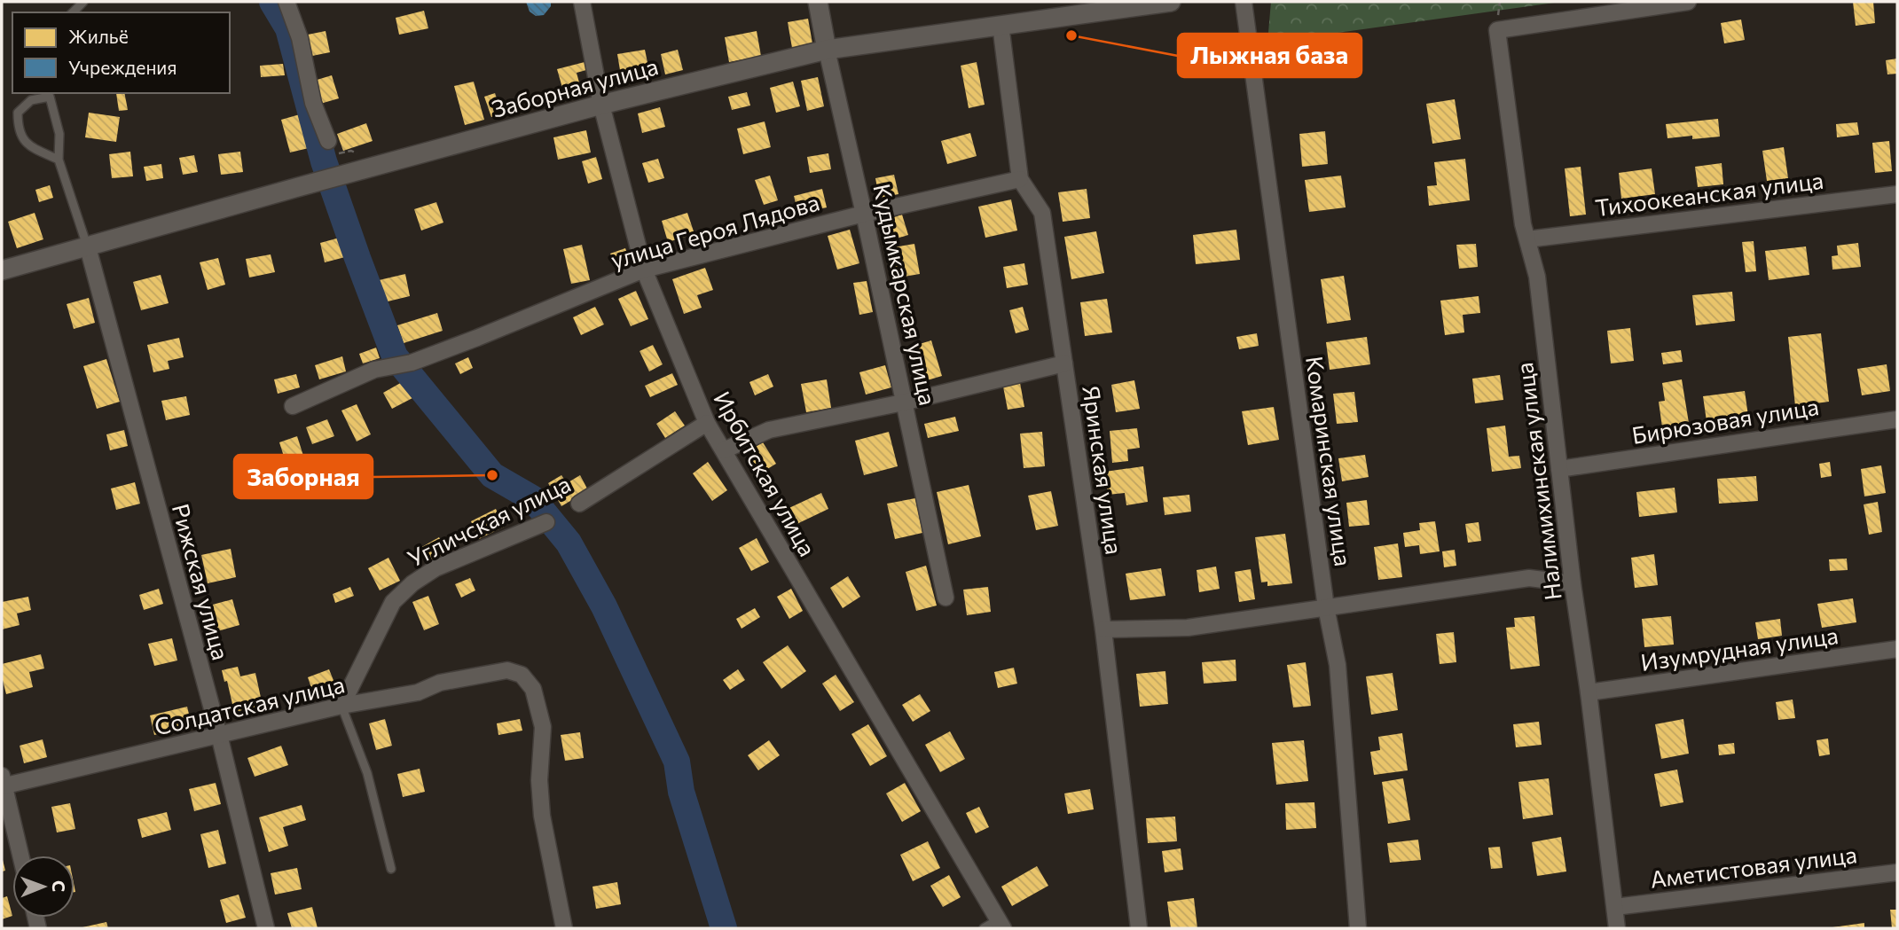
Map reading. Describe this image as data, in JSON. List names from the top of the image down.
{
  "streets": {
    "street": [
      "Заборная улица",
      "Тихоокеанская улица",
      "улица Героя Лядова",
      "Кудымкарская улица",
      "Бирюзовая улица",
      "Комаринская улица",
      "Яринская улица",
      "Ирбитская улица",
      "Налимихинская улица",
      "Угличская улица",
      "Рижская улица",
      "Изумрудная улица",
      "Солдатская улица",
      "Аметистовая улица"
    ]
  },
  "crossings": [
    ["Заборная улица", "Кудымкарская улица"],
    ["Заборная улица", "Яринская улица"],
    ["Заборная улица", "Ирбитская улица"],
    ["Заборная улица", "Рижская улица"],
    ["Тихоокеанская улица", "Налимихинская улица"],
    ["улица Героя Лядова", "Кудымкарская улица"],
    ["улица Героя Лядова", "Яринская улица"],
    ["улица Героя Лядова", "Ирбитская улица"],
    ["Бирюзовая улица", "Налимихинская улица"],
    ["Ирбитская улица", "Угличская улица"],
    ["Налимихинская улица", "Изумрудная улица"],
    ["Налимихинская улица", "Аметистовая улица"],
    ["Угличская улица", "Солдатская улица"],
    ["Рижская улица", "Солдатская улица"]
  ],
  "places": ["Лыжная база", "Заборная"],
  "legend": ["Жильё", "Учреждения"],
  "north": "right"
}
